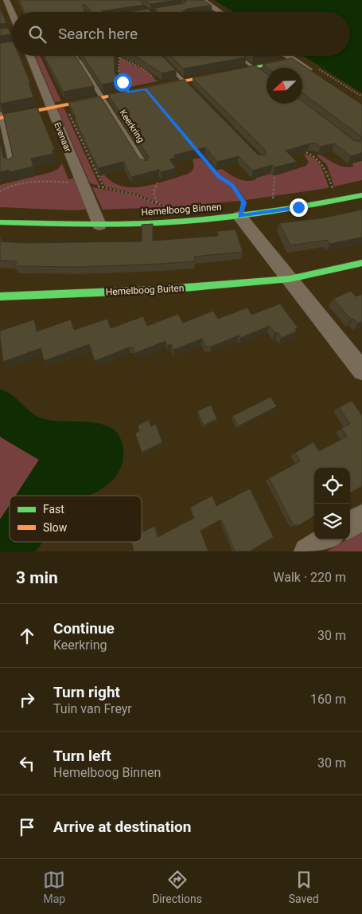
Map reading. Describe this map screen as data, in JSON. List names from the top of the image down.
{
  "streets": {
    "street": [
      "Keerkring",
      "Evenaar",
      "Hemelboog Binnen",
      "Hemelboog Buiten"
    ]
  },
  "crossings": [
    ["Keerkring", "Evenaar"],
    ["Evenaar", "Hemelboog Binnen"]
  ],
  "legend": ["Fast", "Slow"],
  "north": "bottom left",
  "page": {
    "search": "Search here",
    "heading": ["3 min", "Walk · 220 m"],
    "list": [
      ["Continue", "Keerkring", "30 m"],
      ["Turn right", "Tuin van Freyr", "160 m"],
      ["Turn left", "Hemelboog Binnen", "30 m"],
      "Arrive at destination"
    ],
    "nav": ["Map", "Directions", "Saved"]
  }
}
